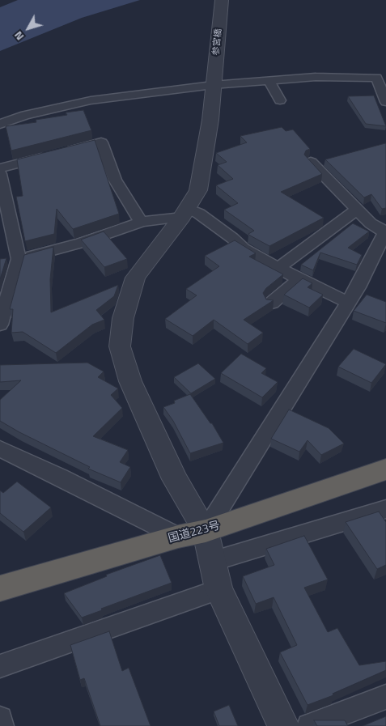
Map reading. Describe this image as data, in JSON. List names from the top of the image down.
{
  "streets": {
    "highway": ["国道223号"],
    "street": ["参宮橋"]
  },
  "crossings": [
    ["参宮橋", "国道223号"]
  ],
  "north": "bottom left"
}
